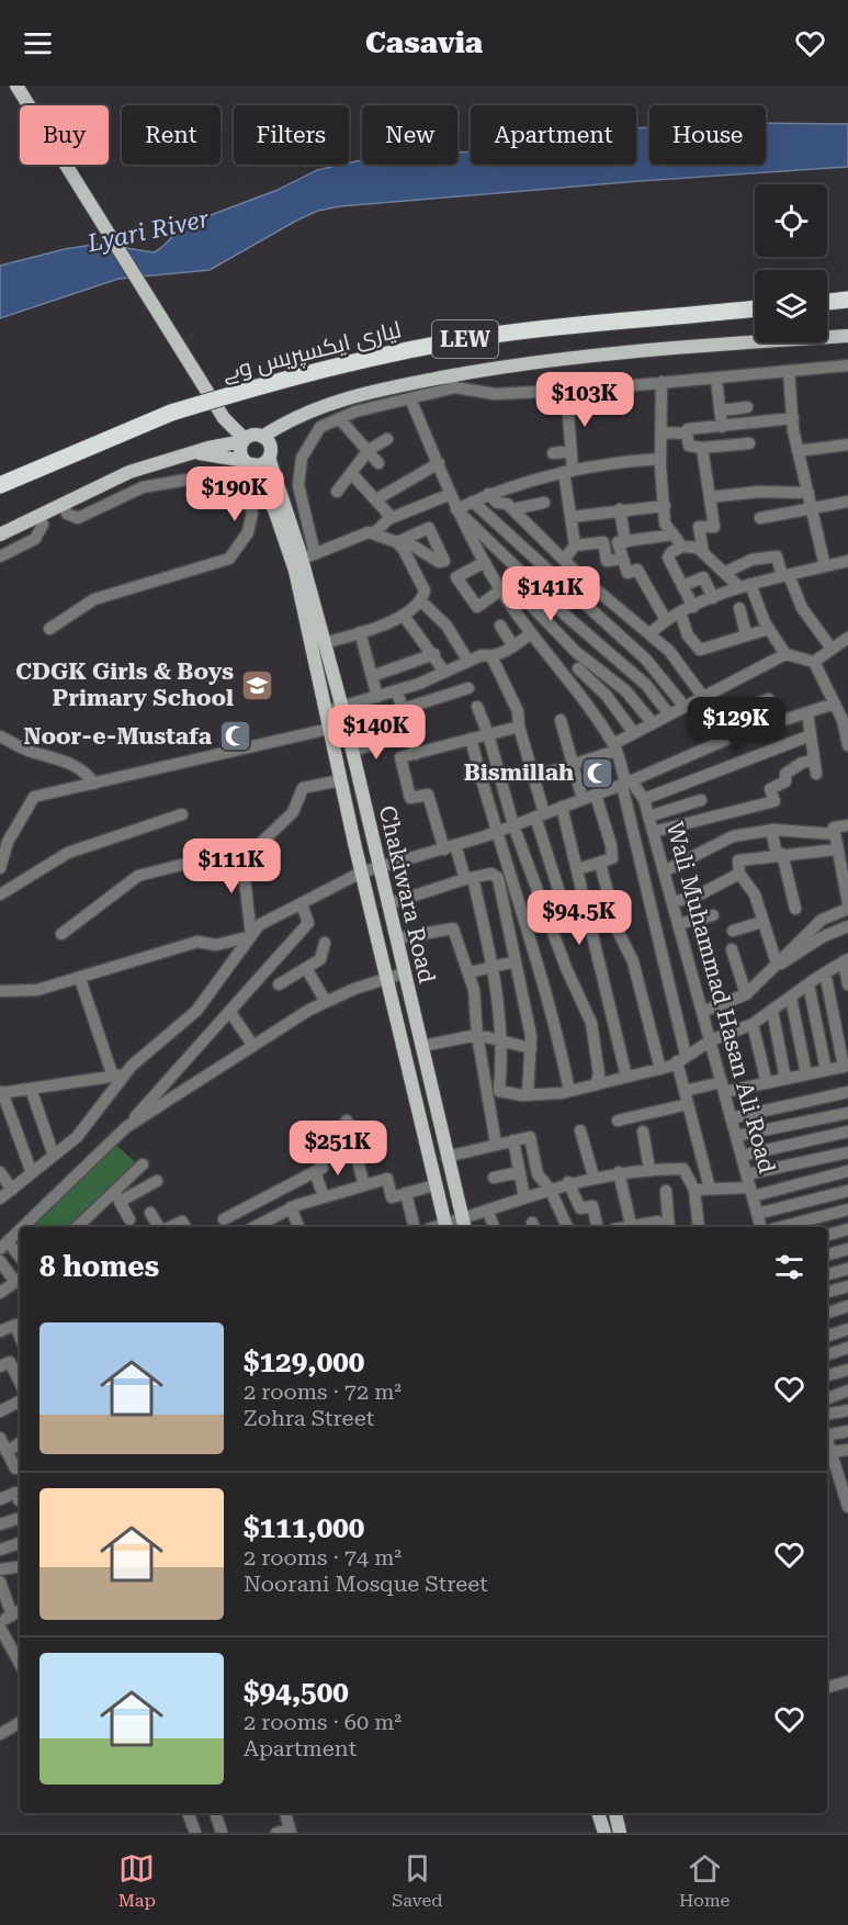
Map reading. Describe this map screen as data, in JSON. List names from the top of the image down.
{
  "streets": {
    "highway": ["LEW", "لیاری ایکسپریس وے"],
    "main road": ["Chakiwara Road"],
    "street": ["Wali Muhammad Hasan Ali Road"]
  },
  "water": ["Lyari River"],
  "places": {
    "school or university": ["CDGK Girls & Boys Primary School"],
    "mosque": ["Noor-e-Mustafa", "Bismillah"]
  },
  "page": {
    "header": "Casavia",
    "chip": [
      "Buy",
      "Rent",
      "Filters",
      "New",
      "Apartment",
      "House"
    ],
    "price": [
      "$103K",
      "$190K",
      "$141K",
      "$129K",
      "$140K",
      "$111K",
      "$94.5K",
      "$251K"
    ],
    "heading": "8 homes",
    "list": [
      {
        "name": "$129,000",
        "note": "2 rooms · 72 m² · Zohra Street"
      },
      {
        "name": "$111,000",
        "note": "2 rooms · 74 m² · Noorani Mosque Street"
      },
      {
        "name": "$94,500",
        "note": "2 rooms · 60 m² · Apartment"
      }
    ],
    "tabs": ["Map", "Saved", "Home"]
  }
}
